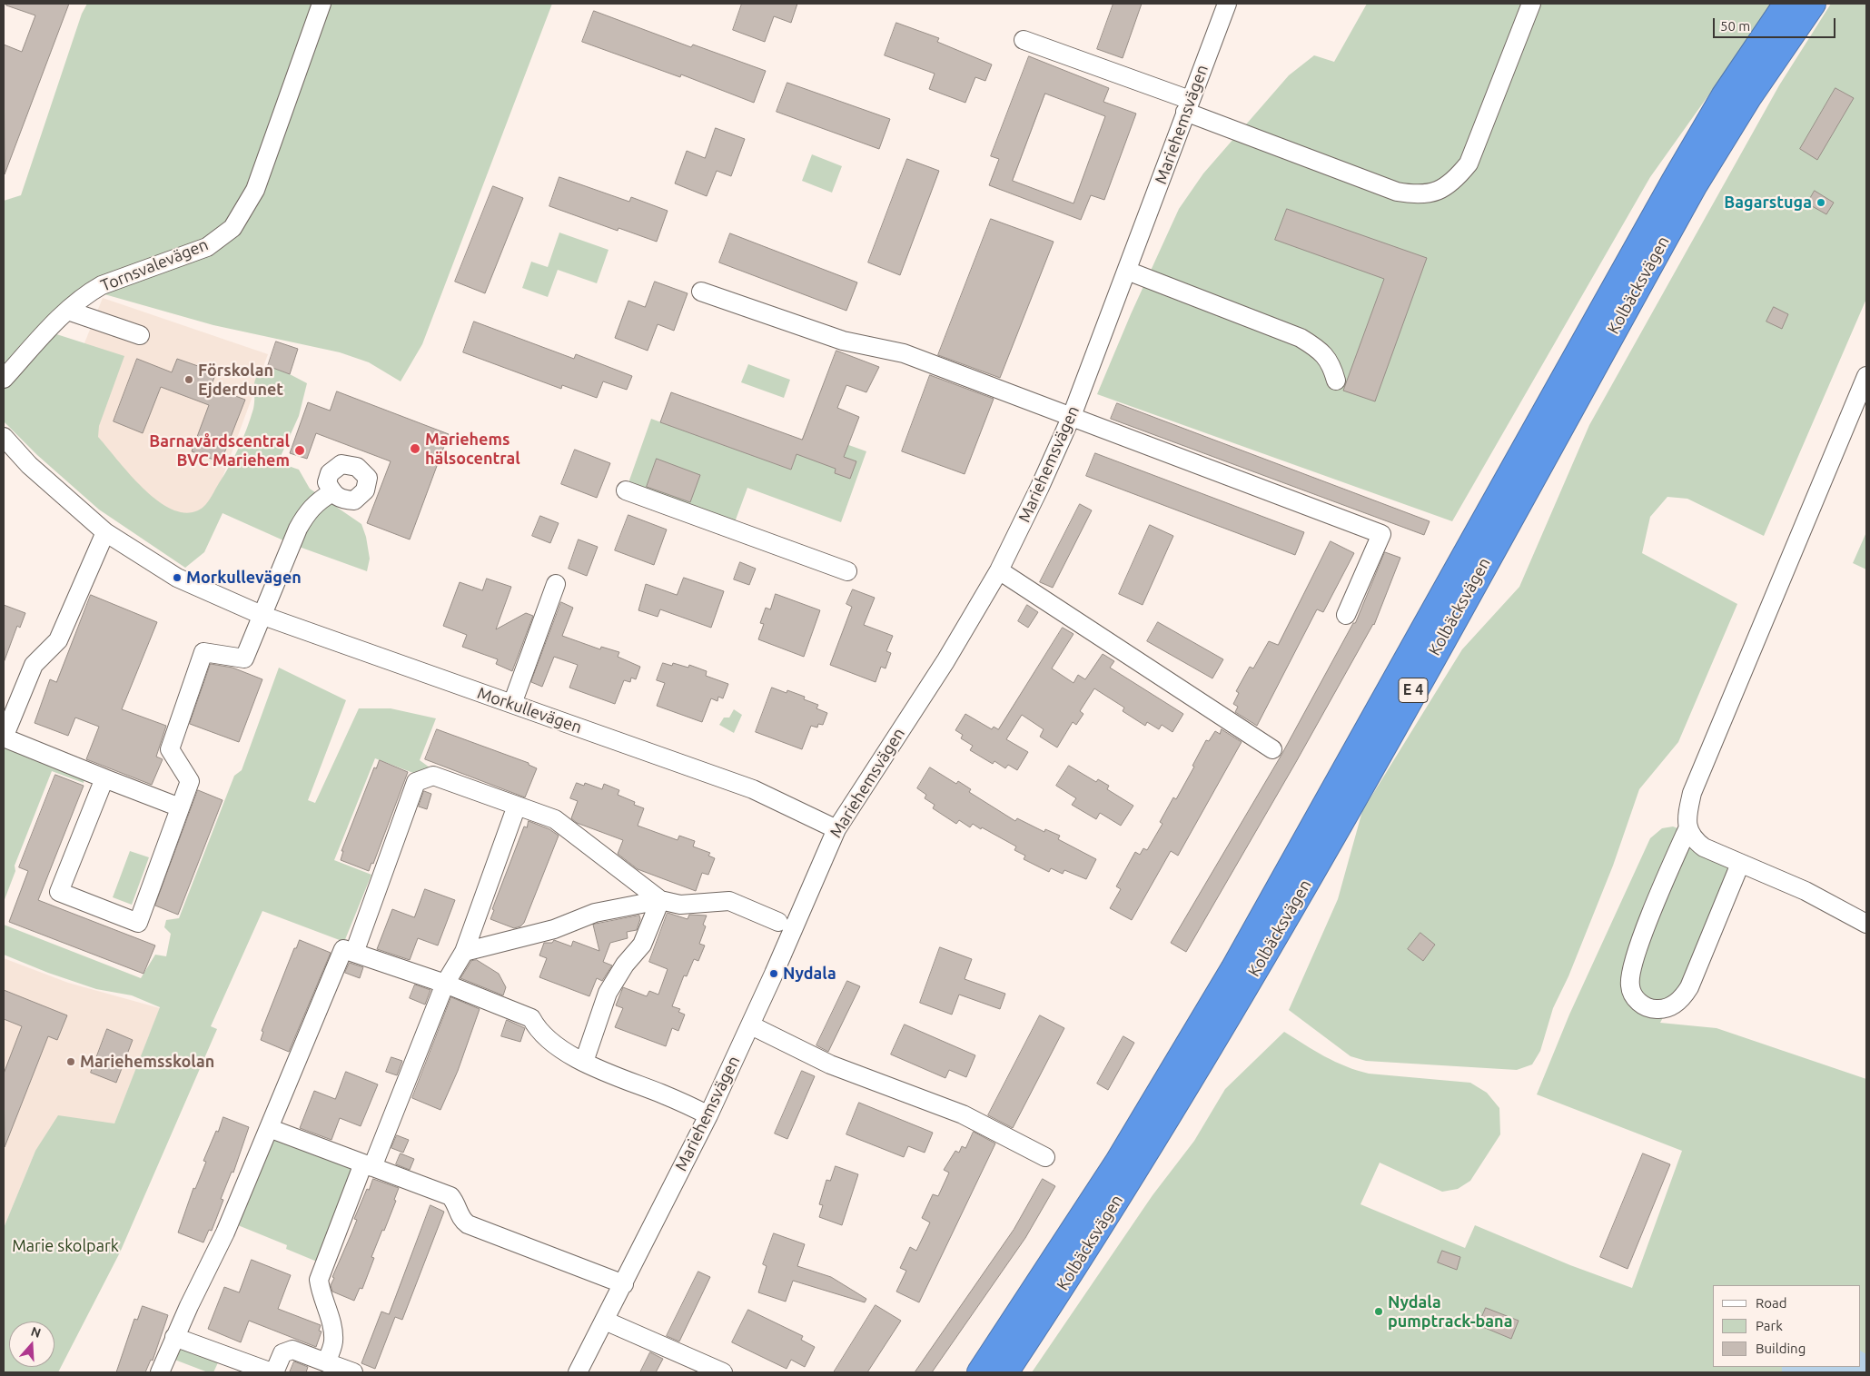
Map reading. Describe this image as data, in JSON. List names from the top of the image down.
{
  "streets": {
    "highway": ["Kolbäcksvägen", "E 4"],
    "street": ["Mariehemsvägen", "Tornsvalevägen", "Morkullevägen"]
  },
  "crossings": [
    ["Mariehemsvägen", "Morkullevägen"]
  ],
  "parks": ["Marie skolpark"],
  "places": [
    "Bagarstuga",
    "Förskolan Ejderdunet",
    "Mariehems hälsocentral",
    "Barnavårdscentral BVC Mariehem",
    "Morkullevägen",
    "Nydala",
    "Mariehemsskolan",
    "Nydala pumptrack-bana"
  ],
  "legend": ["Road", "Park", "Building"],
  "scale_bar": "50 m",
  "north": "top"
}
